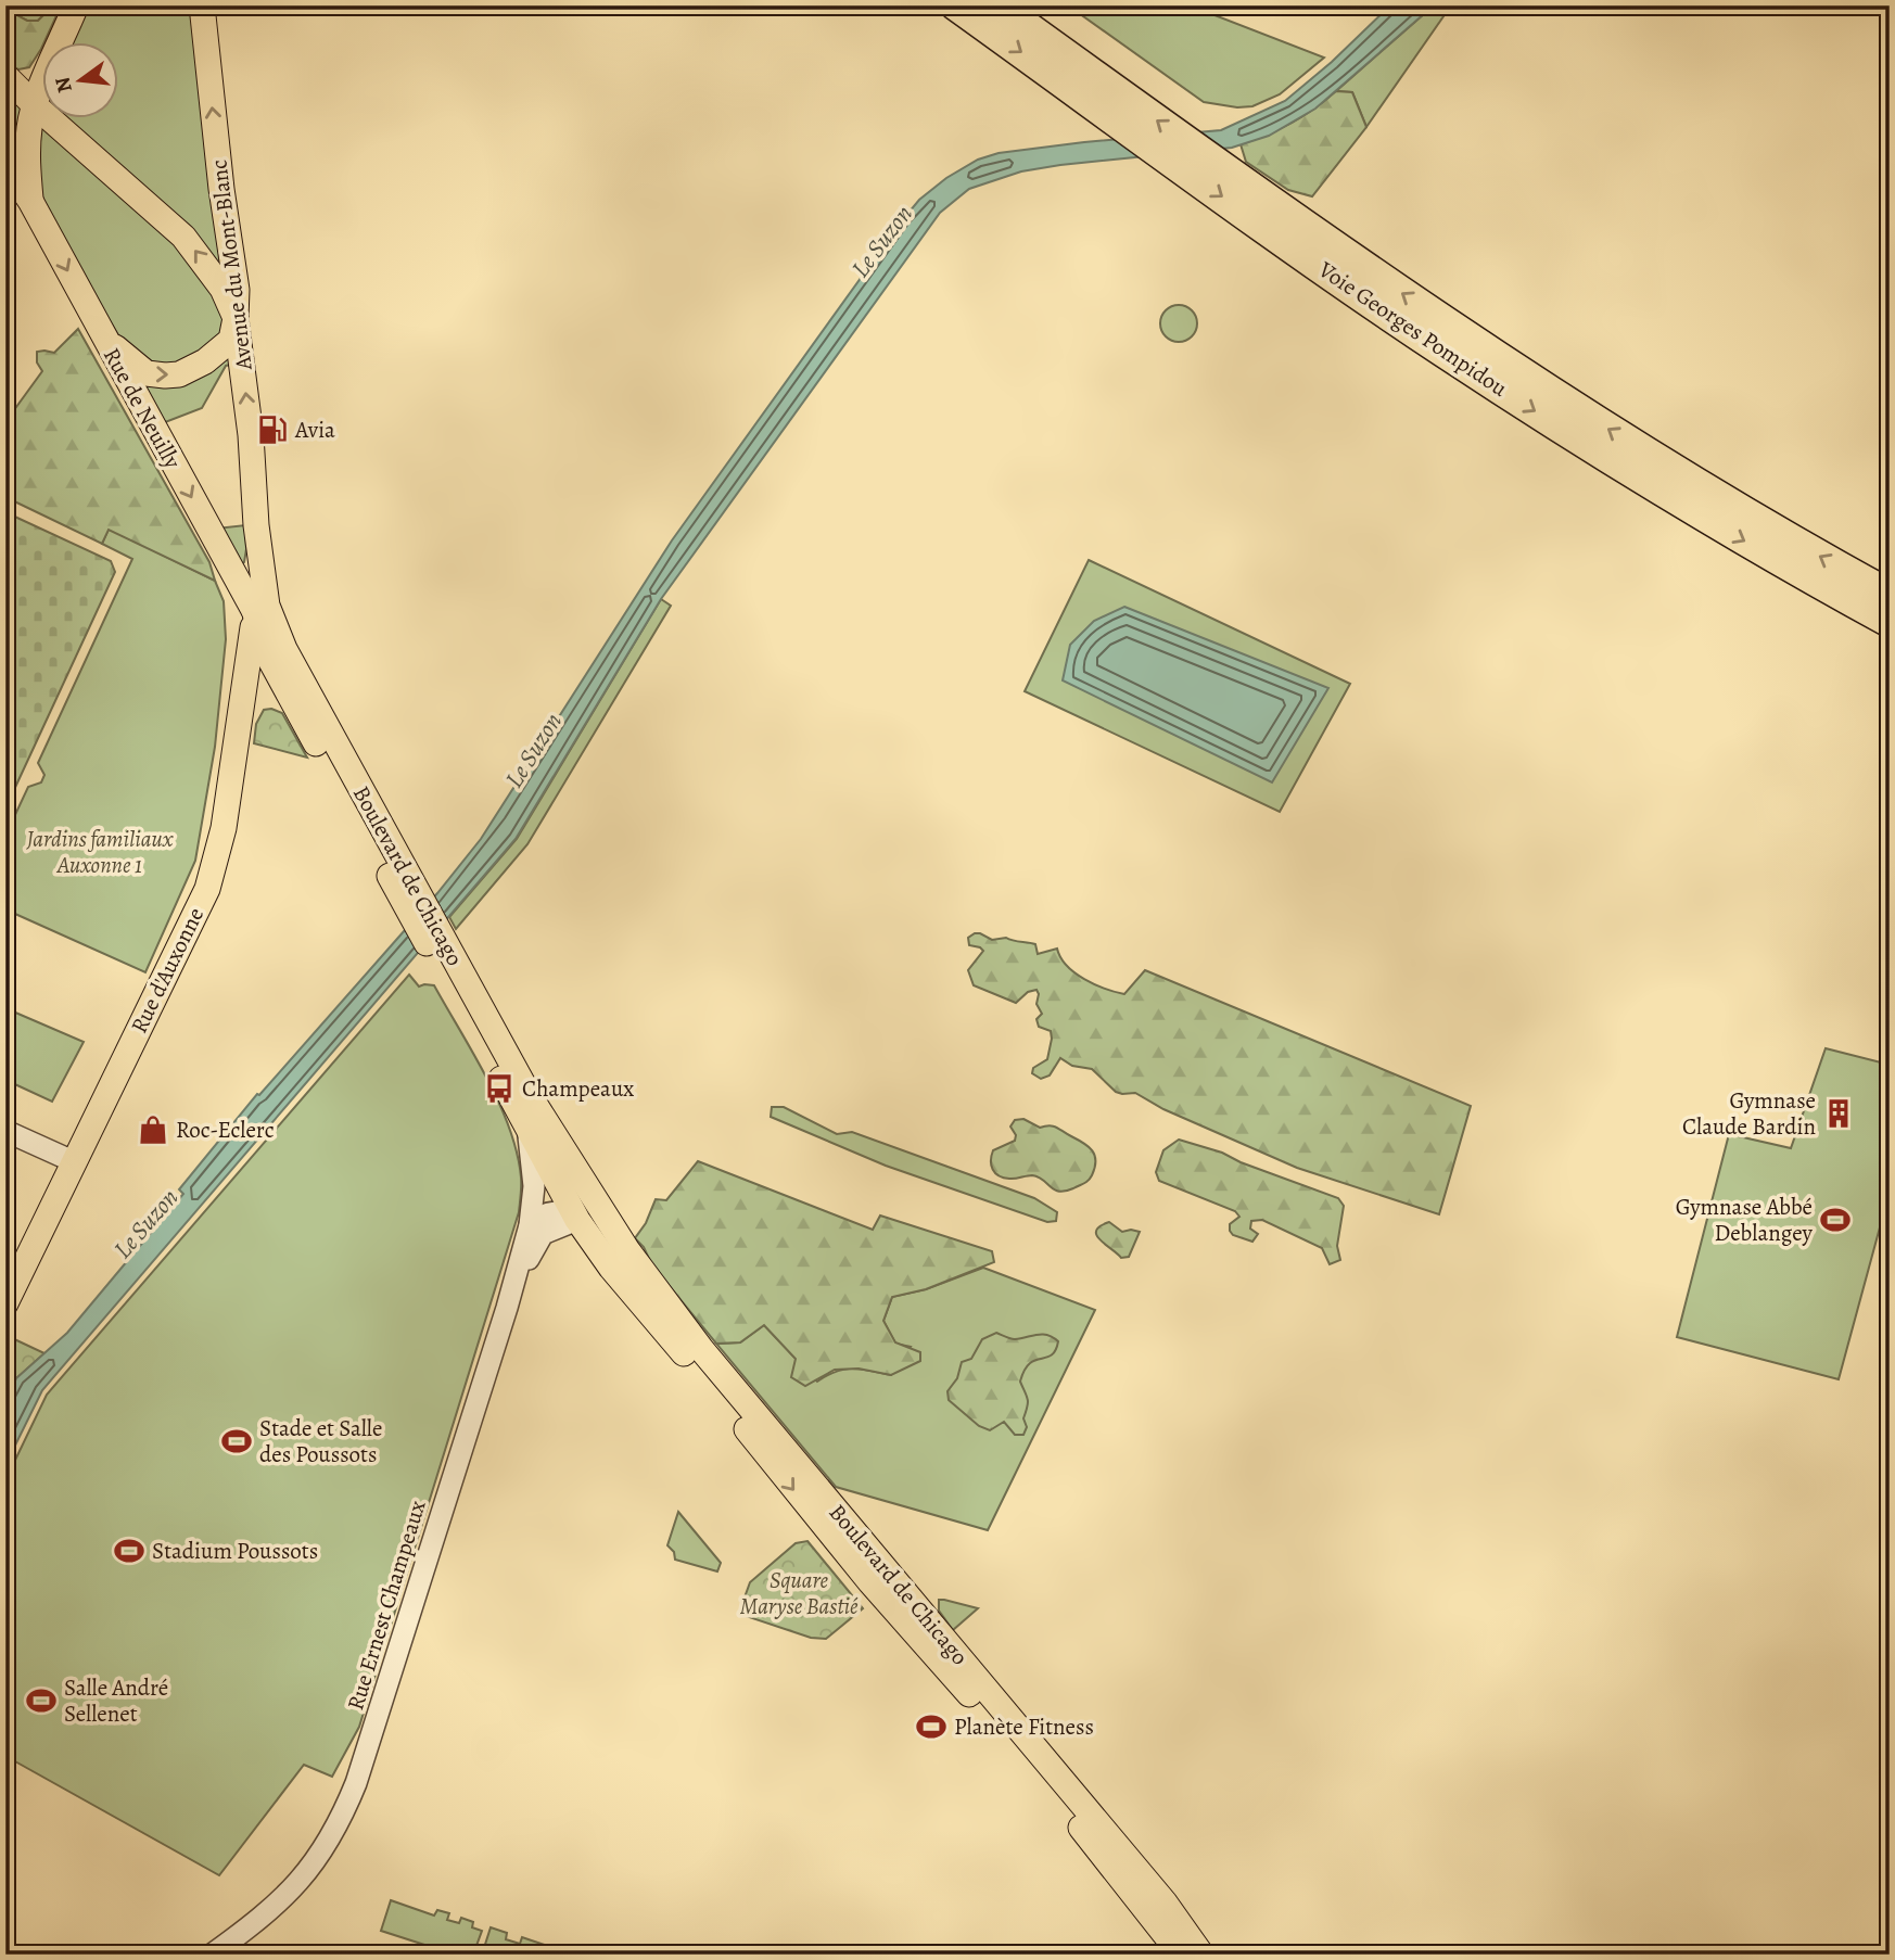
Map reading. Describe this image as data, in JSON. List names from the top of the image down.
{
  "streets": {
    "highway": ["Voie Georges Pompidou"],
    "main road": [
      "Avenue du Mont-Blanc",
      "Rue de Neuilly",
      "Boulevard de Chicago",
      "Rue d'Auxonne"
    ],
    "street": ["Rue Ernest Champeaux"]
  },
  "crossings": [
    ["Avenue du Mont-Blanc", "Boulevard de Chicago"],
    ["Rue de Neuilly", "Boulevard de Chicago"],
    ["Rue de Neuilly", "Rue d'Auxonne"],
    ["Boulevard de Chicago", "Rue d'Auxonne"],
    ["Boulevard de Chicago", "Rue Ernest Champeaux"]
  ],
  "one_way": ["Avenue du Mont-Blanc"],
  "water": ["Le Suzon"],
  "parks": ["Jardins familiaux Auxonne 1", "Square Maryse Bastié"],
  "places": {
    "fuel station": ["Avia"],
    "bus stop": ["Champeaux"],
    "building": ["Gymnase Claude Bardin"],
    "shop": ["Roc-Eclerc"],
    "sports": [
      "Gymnase Abbé Deblangey",
      "Stade et Salle des Poussots",
      "Stadium Poussots",
      "Salle André Sellenet",
      "Planète Fitness"
    ]
  },
  "north": "left"
}
